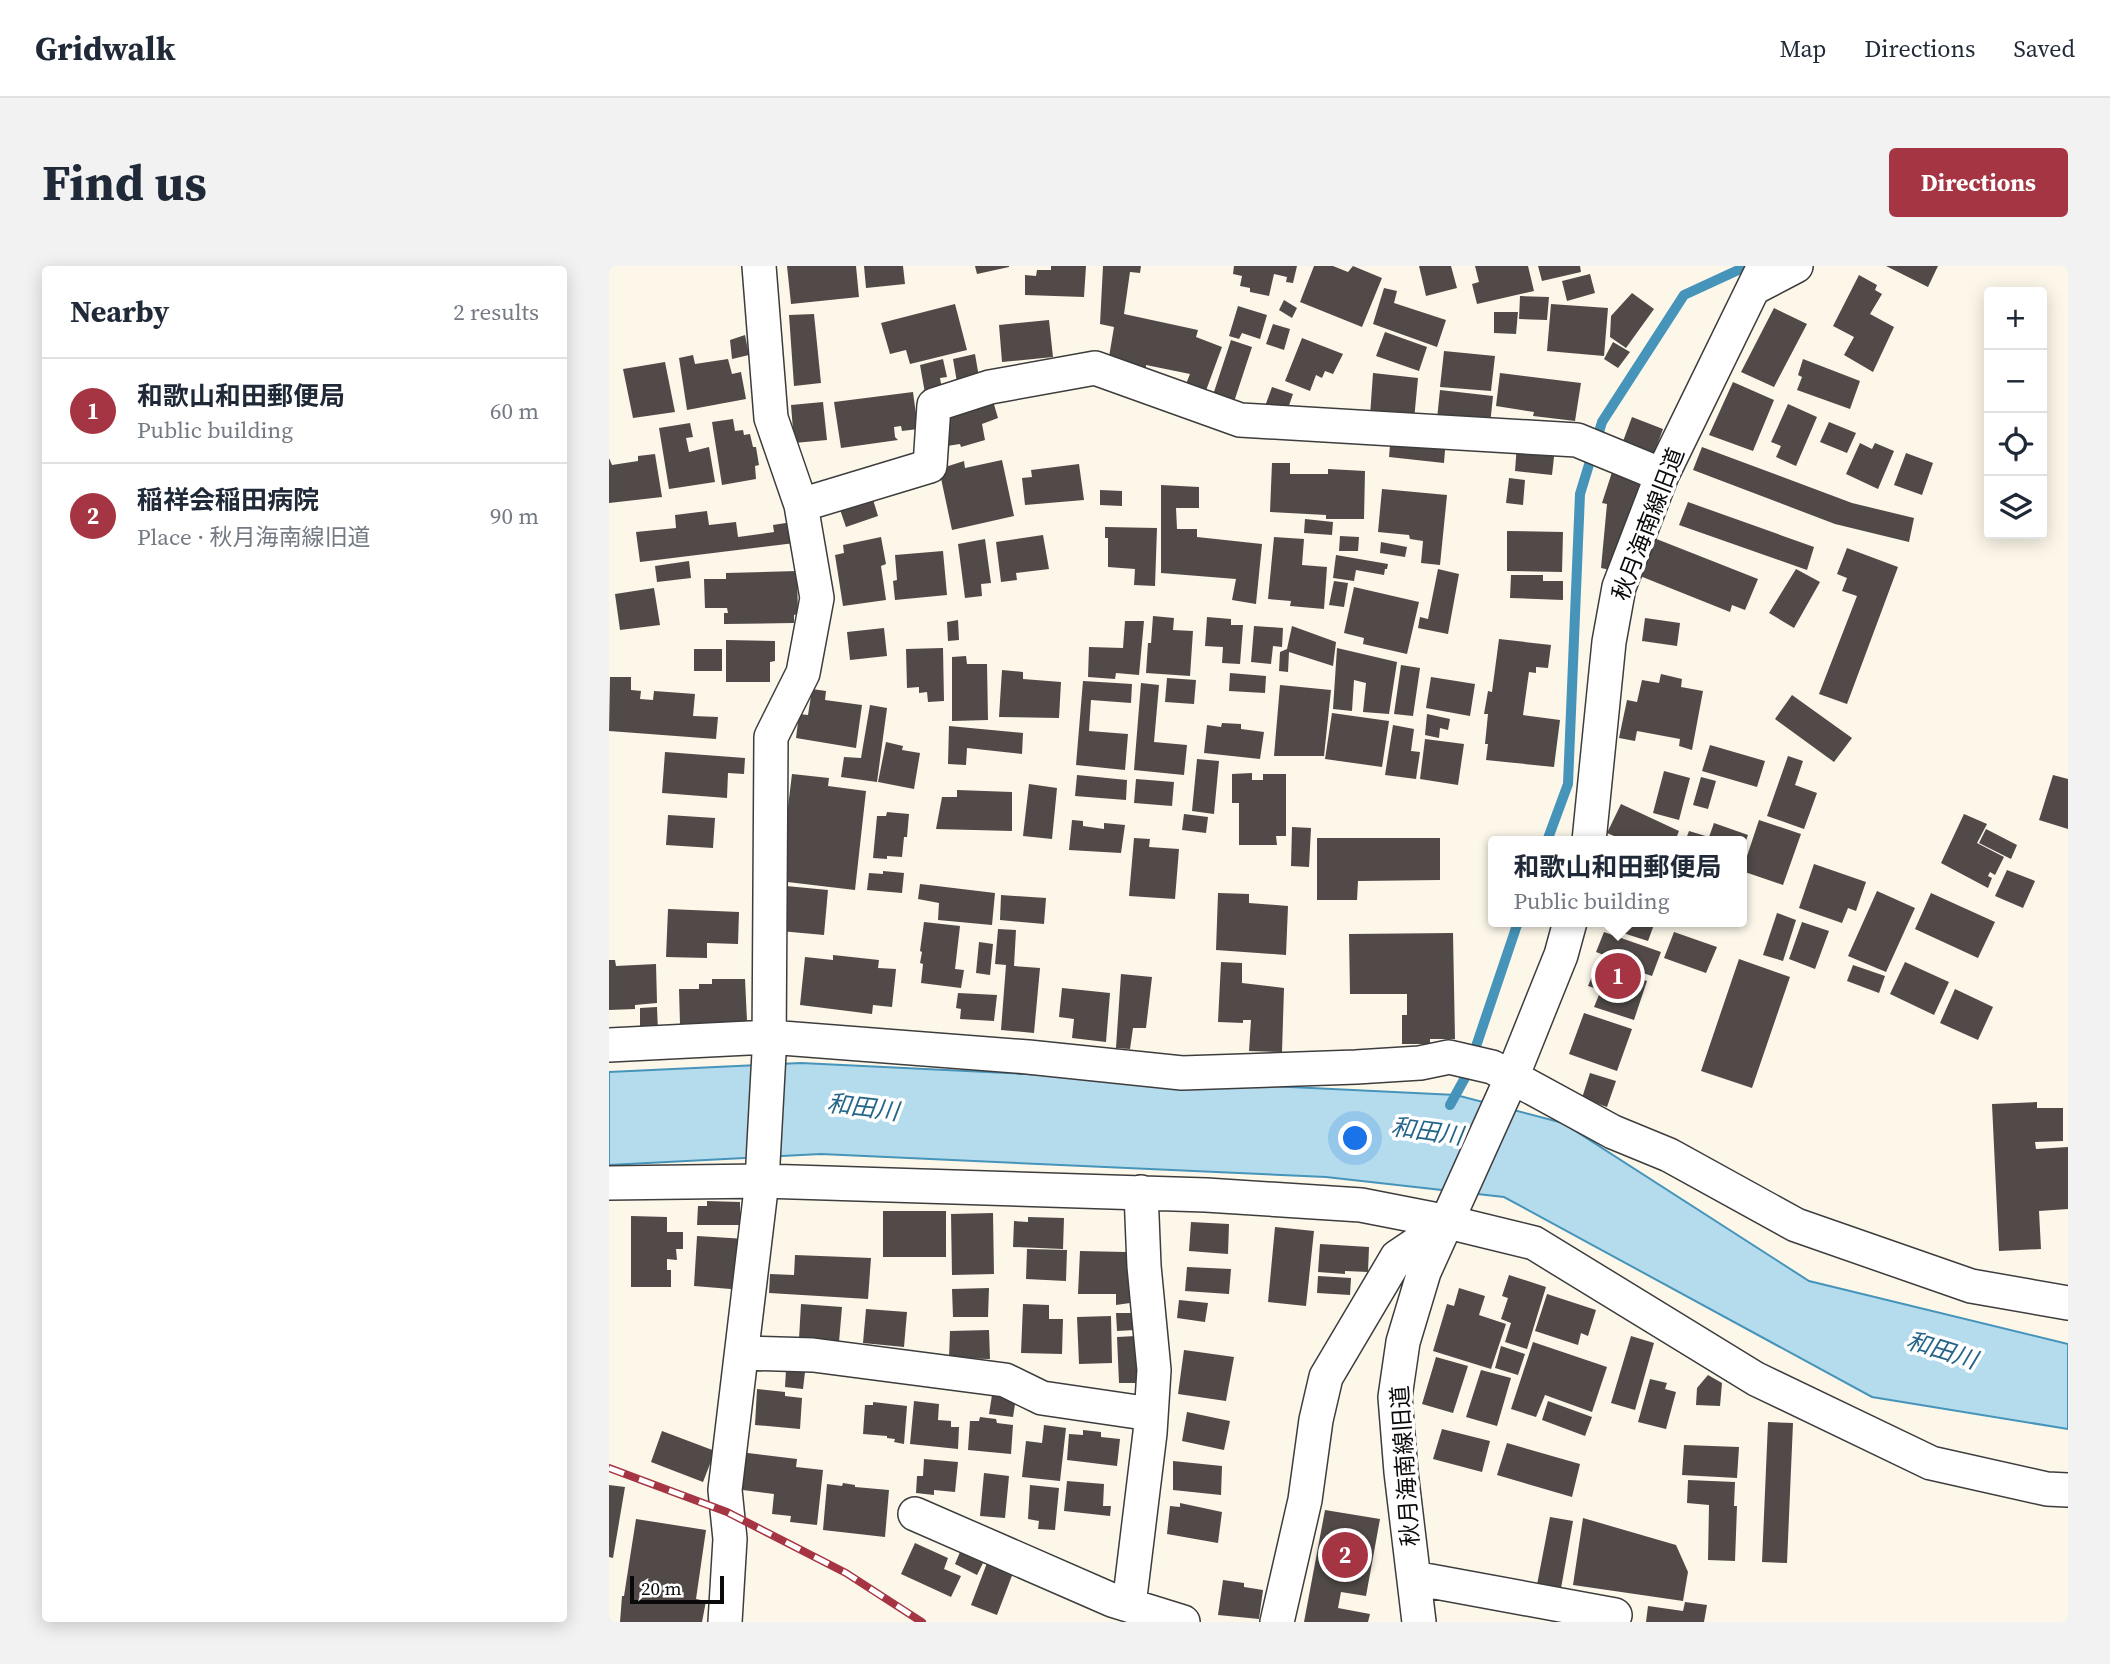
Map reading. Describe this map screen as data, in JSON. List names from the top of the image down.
{
  "streets": {
    "street": ["秋月海南線旧道"]
  },
  "water": ["和田川"],
  "scale_bar": "20 m",
  "page": {
    "header": "Gridwalk",
    "nav": ["Map", "Directions", "Saved"],
    "buttons": "Directions",
    "title": "Find us",
    "heading": ["Nearby", "2 results"],
    "map_buttons": ["+", "−"],
    "list": [
      {
        "mark": "1",
        "name": "和歌山和田郵便局",
        "note": "Public building",
        "value": "60 m"
      },
      {
        "mark": "2",
        "name": "稲祥会稲田病院",
        "note": "Place · 秋月海南線旧道",
        "value": "90 m"
      }
    ],
    "popup": ["和歌山和田郵便局", "Public building"],
    "pins": ["1", "2"],
    "scale": "20 m"
  }
}
